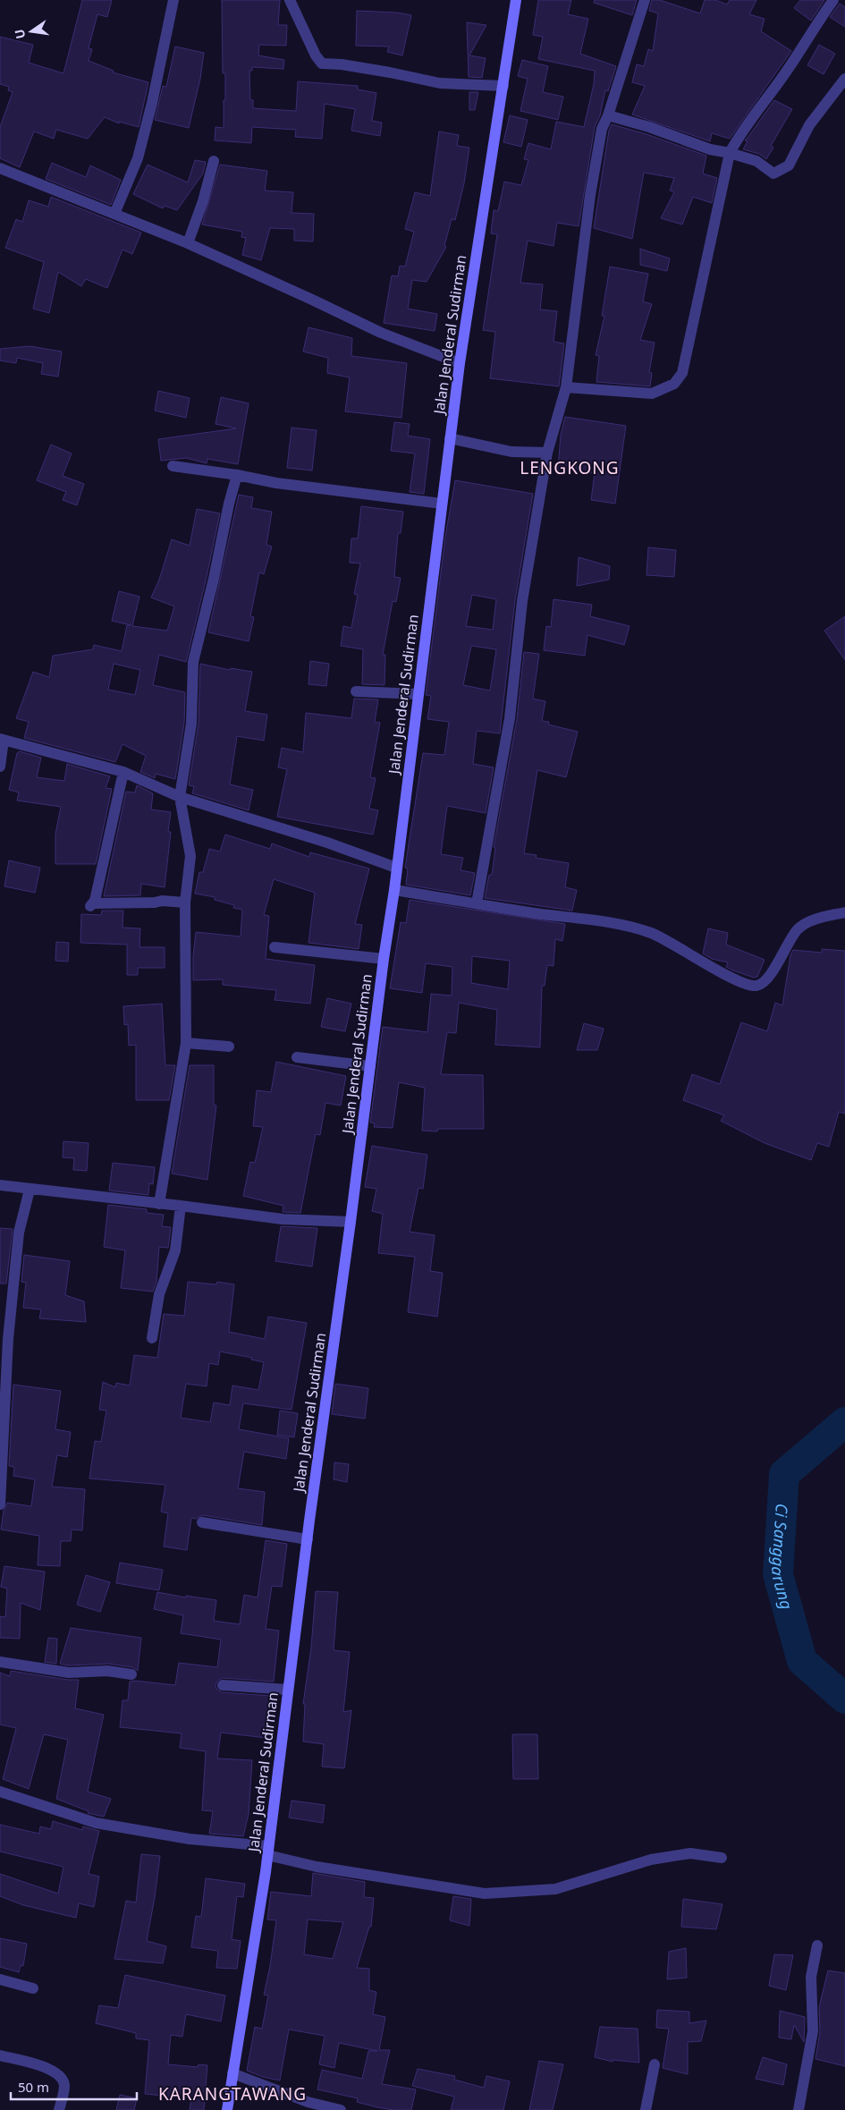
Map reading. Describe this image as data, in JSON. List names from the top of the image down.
{
  "streets": {
    "main road": ["Jalan Jenderal Sudirman"]
  },
  "districts": ["LENGKONG", "KARANGTAWANG"],
  "water": ["Ci Sanggarung"],
  "scale_bar": "50 m",
  "north": "left"
}
